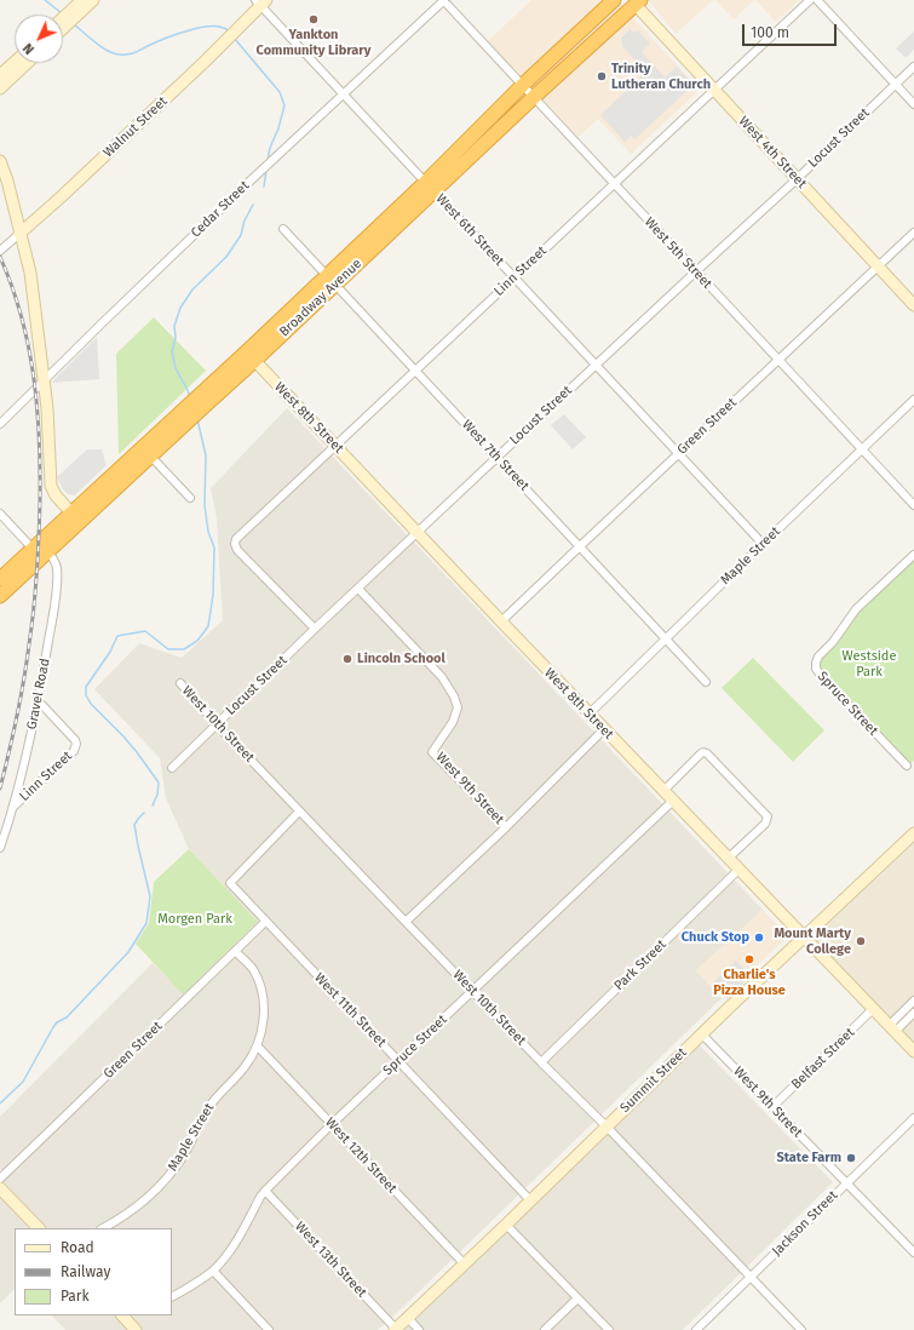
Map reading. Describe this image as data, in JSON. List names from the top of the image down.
{
  "streets": {
    "highway": ["Broadway Avenue"],
    "street": [
      "Walnut Street",
      "Locust Street",
      "West 4th Street",
      "Cedar Street",
      "West 6th Street",
      "West 5th Street",
      "Linn Street",
      "West 8th Street",
      "Green Street",
      "West 7th Street",
      "Maple Street",
      "Gravel Road",
      "Spruce Street",
      "West 10th Street",
      "West 9th Street",
      "Park Street",
      "West 11th Street",
      "Belfast Street",
      "Summit Street",
      "West 12th Street",
      "Jackson Street",
      "West 13th Street"
    ]
  },
  "crossings": [
    ["Walnut Street", "West 6th Street"],
    ["Locust Street", "West 4th Street"],
    ["Locust Street", "West 6th Street"],
    ["Locust Street", "West 5th Street"],
    ["Locust Street", "Linn Street"],
    ["Locust Street", "West 8th Street"],
    ["Locust Street", "West 7th Street"],
    ["Locust Street", "West 10th Street"],
    ["Locust Street", "West 9th Street"],
    ["West 4th Street", "Linn Street"],
    ["West 4th Street", "Broadway Avenue"],
    ["West 4th Street", "Green Street"],
    ["Cedar Street", "West 6th Street"],
    ["Cedar Street", "West 5th Street"],
    ["West 6th Street", "Linn Street"],
    ["West 6th Street", "Broadway Avenue"],
    ["West 6th Street", "Green Street"],
    ["West 6th Street", "Maple Street"],
    ["West 5th Street", "Linn Street"],
    ["West 5th Street", "Broadway Avenue"],
    ["West 5th Street", "Green Street"],
    ["West 5th Street", "Maple Street"],
    ["Linn Street", "West 8th Street"],
    ["Linn Street", "West 7th Street"],
    ["Linn Street", "Gravel Road"],
    ["Broadway Avenue", "West 8th Street"],
    ["Broadway Avenue", "West 7th Street"],
    ["Broadway Avenue", "Gravel Road"],
    ["West 8th Street", "Green Street"],
    ["West 8th Street", "Maple Street"],
    ["West 8th Street", "Spruce Street"],
    ["West 8th Street", "Park Street"],
    ["West 8th Street", "Belfast Street"],
    ["West 8th Street", "Summit Street"],
    ["Green Street", "West 7th Street"],
    ["Green Street", "Maple Street"],
    ["Green Street", "West 11th Street"],
    ["West 7th Street", "Maple Street"],
    ["Maple Street", "West 12th Street"],
    ["Spruce Street", "West 10th Street"],
    ["Spruce Street", "West 11th Street"],
    ["Spruce Street", "West 12th Street"],
    ["Spruce Street", "West 13th Street"],
    ["West 10th Street", "Park Street"],
    ["West 10th Street", "West 11th Street"],
    ["West 10th Street", "Summit Street"],
    ["West 10th Street", "Jackson Street"],
    ["West 9th Street", "Belfast Street"],
    ["West 9th Street", "Summit Street"],
    ["West 9th Street", "Jackson Street"],
    ["West 11th Street", "Summit Street"],
    ["Summit Street", "West 12th Street"],
    ["Summit Street", "West 13th Street"]
  ],
  "parks": ["Westside Park", "Morgen Park"],
  "places": [
    "Yankton Community Library",
    "Trinity Lutheran Church",
    "Lincoln School",
    "Chuck Stop",
    "Mount Marty College",
    "Charlie's Pizza House",
    "State Farm"
  ],
  "legend": ["Road", "Railway", "Park"],
  "scale_bar": "100 m",
  "north": "bottom left"
}
